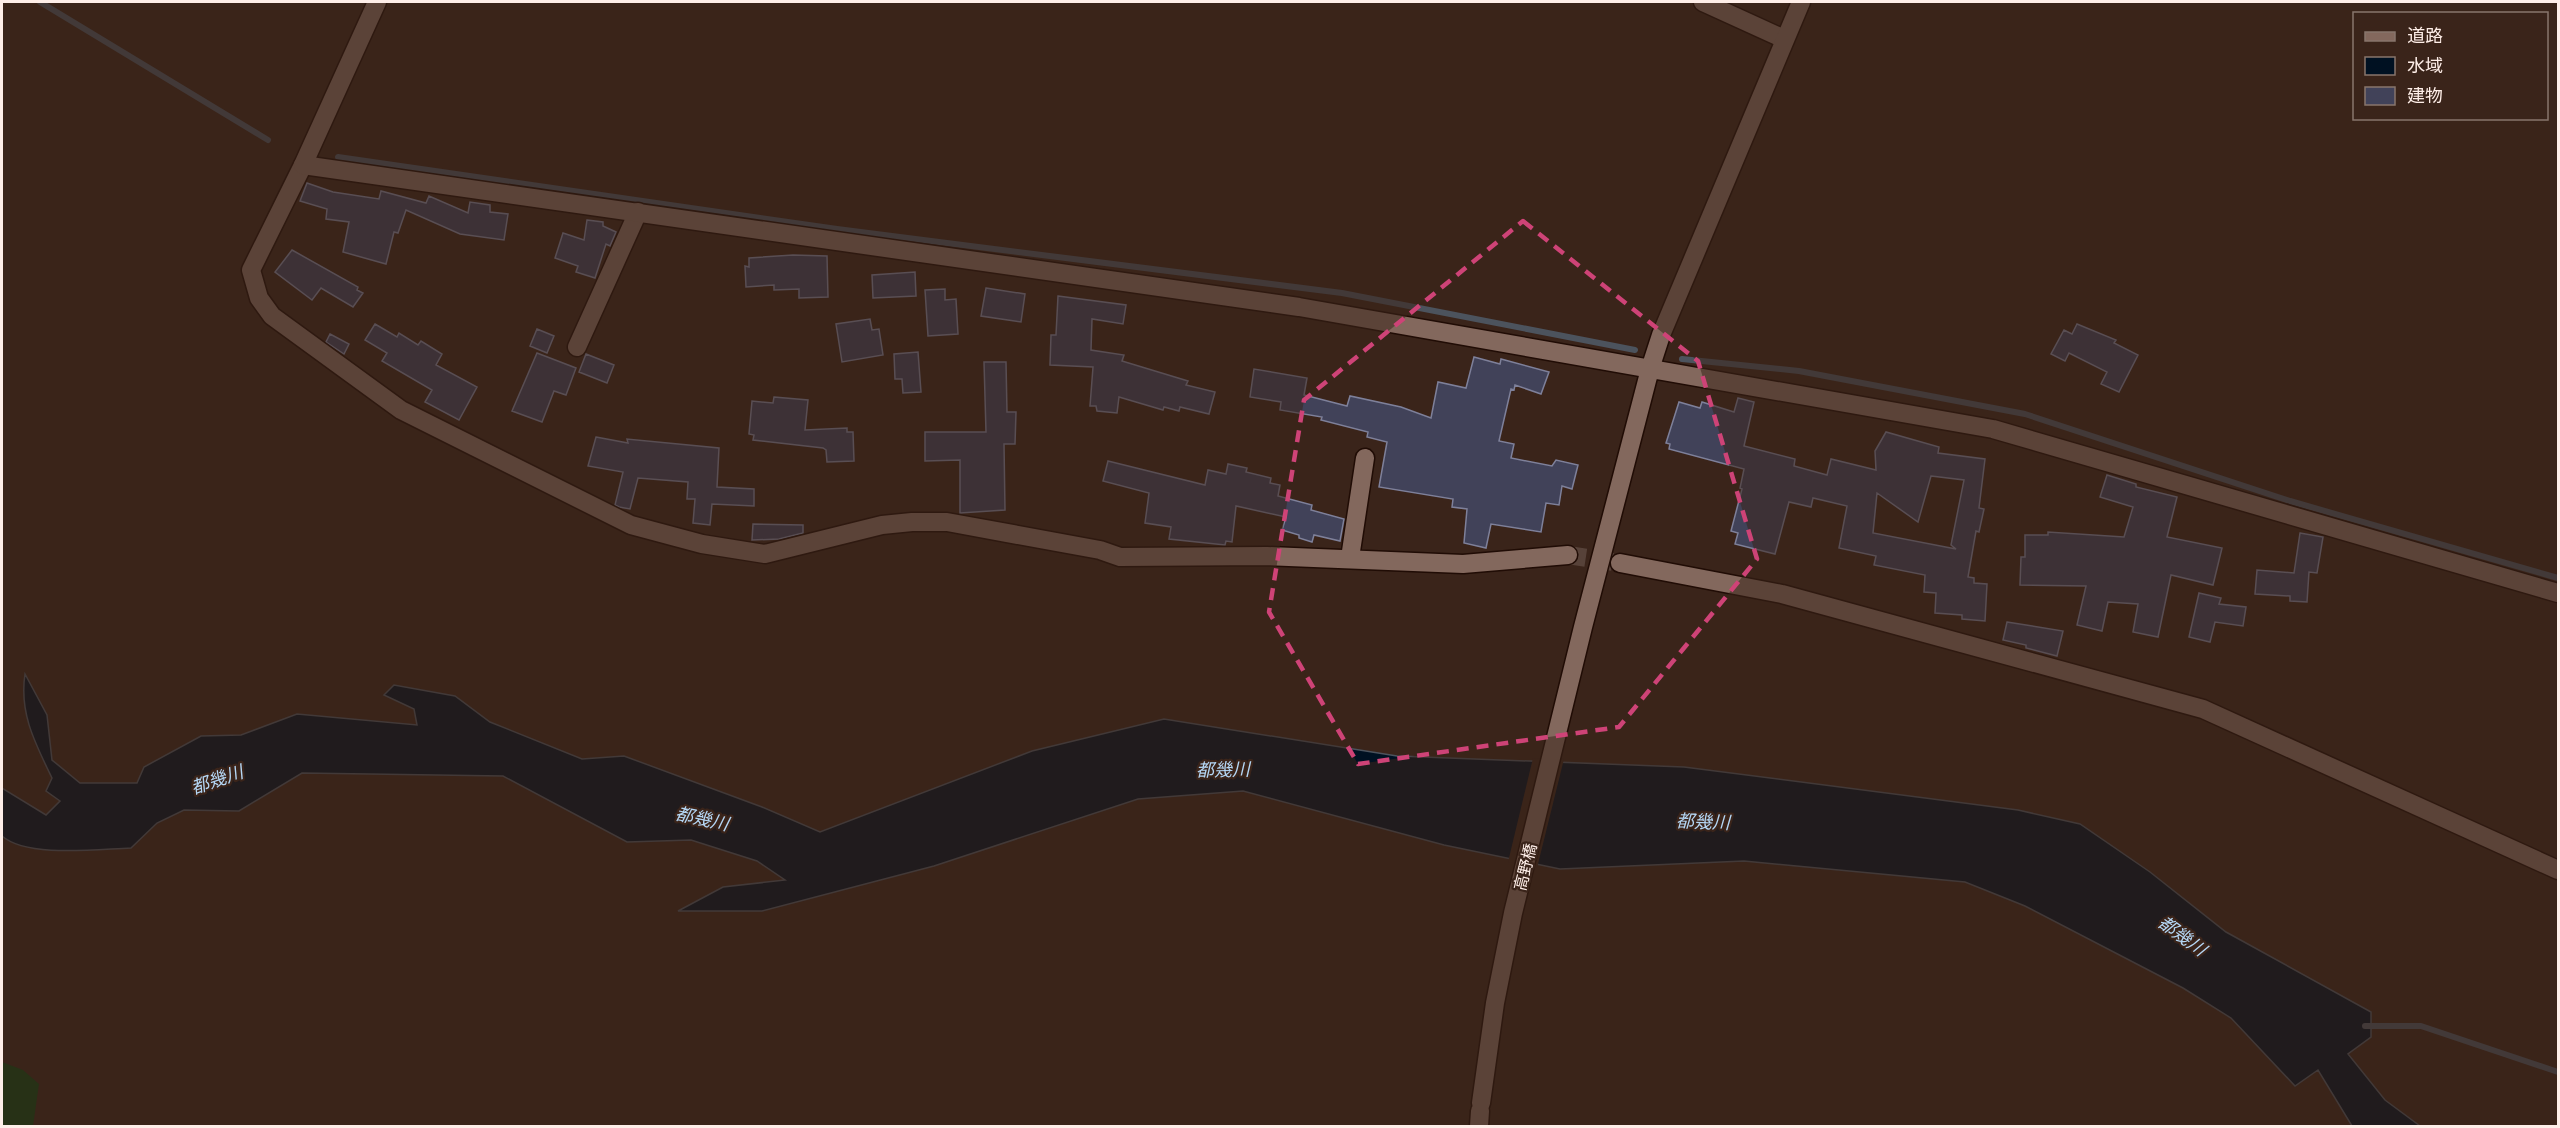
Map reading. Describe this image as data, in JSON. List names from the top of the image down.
{
  "streets": {
    "street": ["高野橋"]
  },
  "water": ["都幾川"],
  "legend": ["道路", "水域", "建物"]
}
